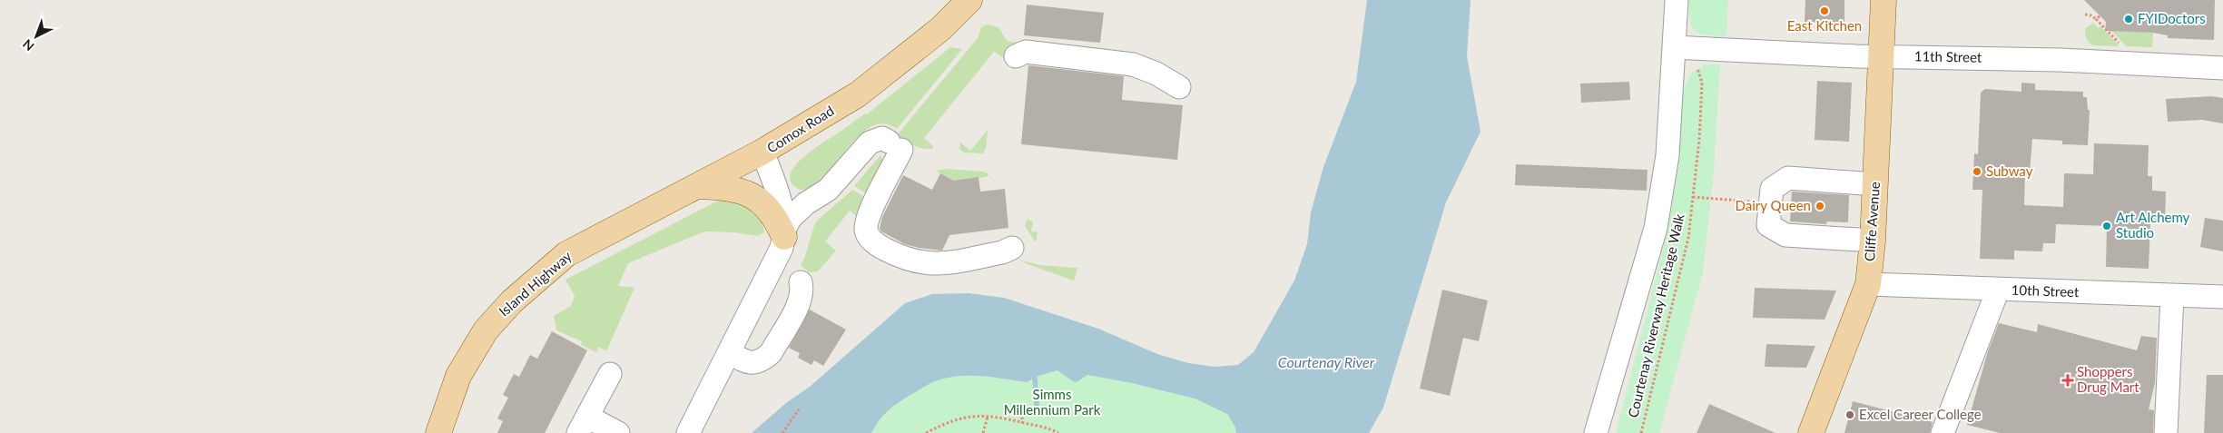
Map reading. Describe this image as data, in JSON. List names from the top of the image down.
{
  "streets": {
    "main road": ["Comox Road", "Cliffe Avenue", "Island Highway"],
    "street": ["11th Street", "10th Street"],
    "path": ["Courtenay Riverway Heritage Walk"]
  },
  "crossings": [
    ["11th Street", "Cliffe Avenue"],
    ["Comox Road", "Island Highway"],
    ["Cliffe Avenue", "10th Street"]
  ],
  "water": ["Courtenay River"],
  "parks": ["Simms Millennium Park"],
  "places": {
    "other": [
      "East Kitchen",
      "FYIDoctors",
      "Subway",
      "Dairy Queen",
      "Art Alchemy Studio",
      "Excel Career College"
    ],
    "health": ["Shoppers Drug Mart"]
  },
  "north": "bottom left"
}
